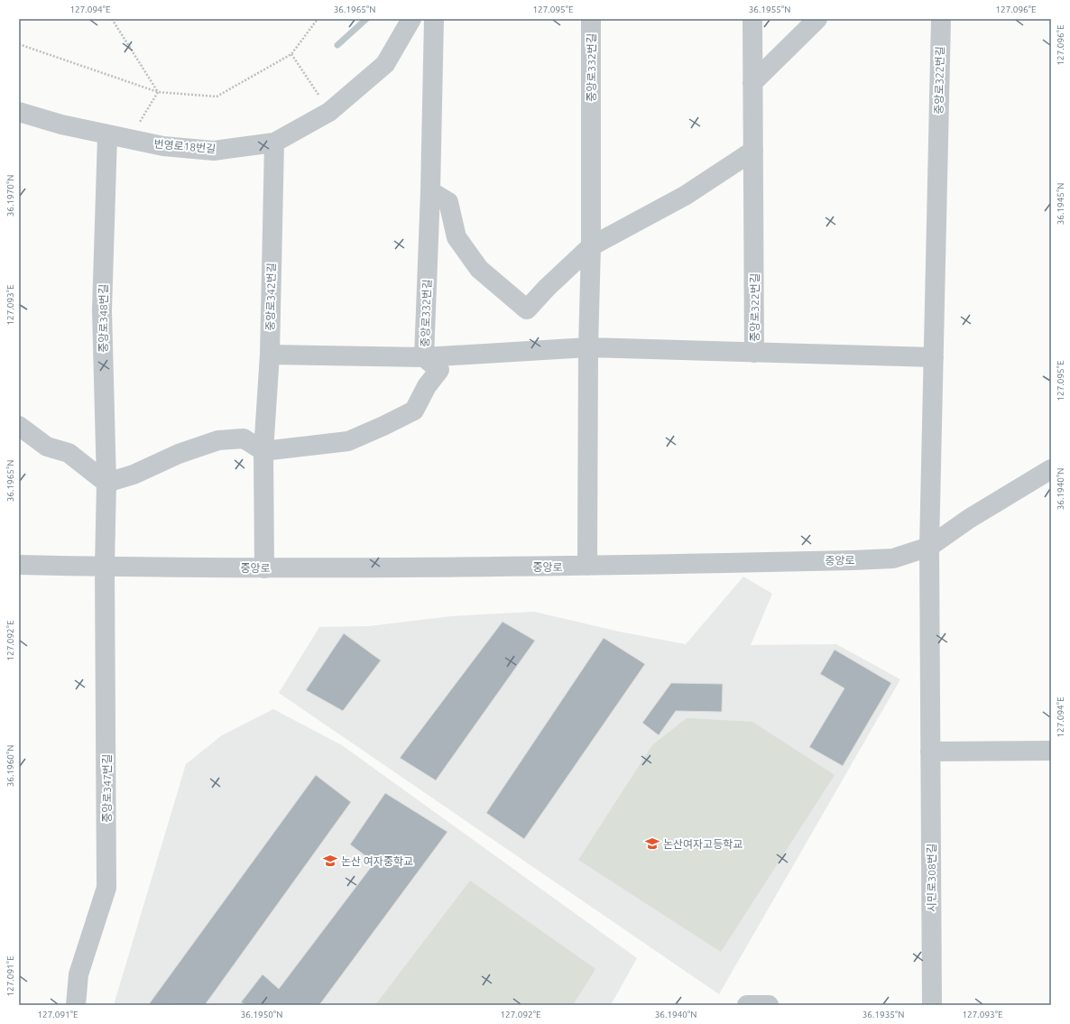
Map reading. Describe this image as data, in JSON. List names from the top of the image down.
{
  "streets": {
    "street": [
      "중앙로332번길",
      "중앙로322번길",
      "번영로18번길",
      "중앙로342번길",
      "중앙로348번길",
      "중앙로",
      "중앙로347번길",
      "시민로308번길"
    ]
  },
  "crossings": [
    ["중앙로332번길", "중앙로322번길"],
    ["중앙로332번길", "중앙로"],
    ["중앙로322번길", "중앙로"],
    ["중앙로322번길", "시민로308번길"],
    ["번영로18번길", "중앙로342번길"],
    ["번영로18번길", "중앙로348번길"],
    ["중앙로342번길", "중앙로"],
    ["중앙로348번길", "중앙로"],
    ["중앙로348번길", "중앙로347번길"],
    ["중앙로", "중앙로347번길"],
    ["중앙로", "시민로308번길"]
  ],
  "places": {
    "school or university": ["논산여자고등학교", "논산 여자중학교"]
  },
  "coordinates": [
    "127.094°E",
    "36.1965°N",
    "127.095°E",
    "36.1955°N",
    "127.096°E",
    "36.1970°N",
    "36.1945°N",
    "127.093°E",
    "36.1940°N",
    "127.092°E",
    "36.1960°N",
    "127.091°E",
    "36.1950°N",
    "36.1935°N"
  ]
}
